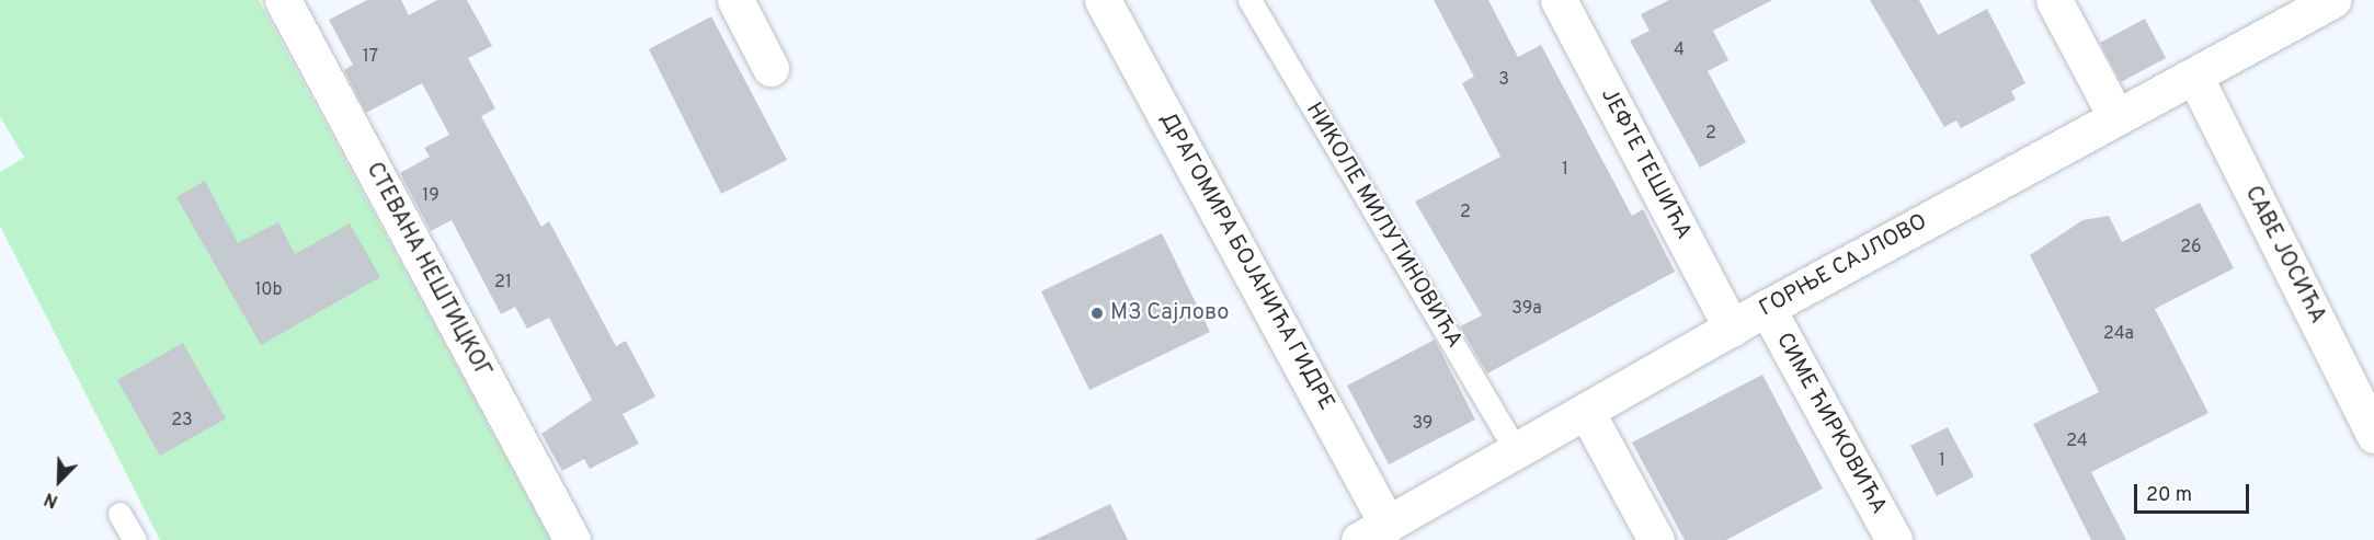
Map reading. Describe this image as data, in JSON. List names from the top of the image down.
{
  "streets": {
    "street": [
      "ЈЕФТЕ ТЕШИЋА",
      "САВЕ ЈОСИЋА",
      "ДРАГОМИРА БОЈАНИЋА ГИДРЕ",
      "ГОРЊЕ САЈЛОВО",
      "СТЕВАНА НЕШТИЦКОГ",
      "СИМЕ ЋИРКОВИЋА"
    ],
    "lane": ["НИКОЛЕ МИЛУТИНОВИЋА"]
  },
  "crossings": [
    ["ЈЕФТЕ ТЕШИЋА", "ГОРЊЕ САЈЛОВО"],
    ["НИКОЛЕ МИЛУТИНОВИЋА", "ГОРЊЕ САЈЛОВО"],
    ["САВЕ ЈОСИЋА", "ГОРЊЕ САЈЛОВО"],
    ["ДРАГОМИРА БОЈАНИЋА ГИДРЕ", "ГОРЊЕ САЈЛОВО"],
    ["ГОРЊЕ САЈЛОВО", "СИМЕ ЋИРКОВИЋА"]
  ],
  "places": ["МЗ Сајлово"],
  "house_numbers": [
    "4",
    "17",
    "3",
    "2",
    "1",
    "19",
    "2",
    "26",
    "21",
    "10b",
    "39a",
    "24a",
    "23",
    "39",
    "24",
    "1"
  ],
  "scale_bar": "20 m",
  "north": "bottom left"
}
